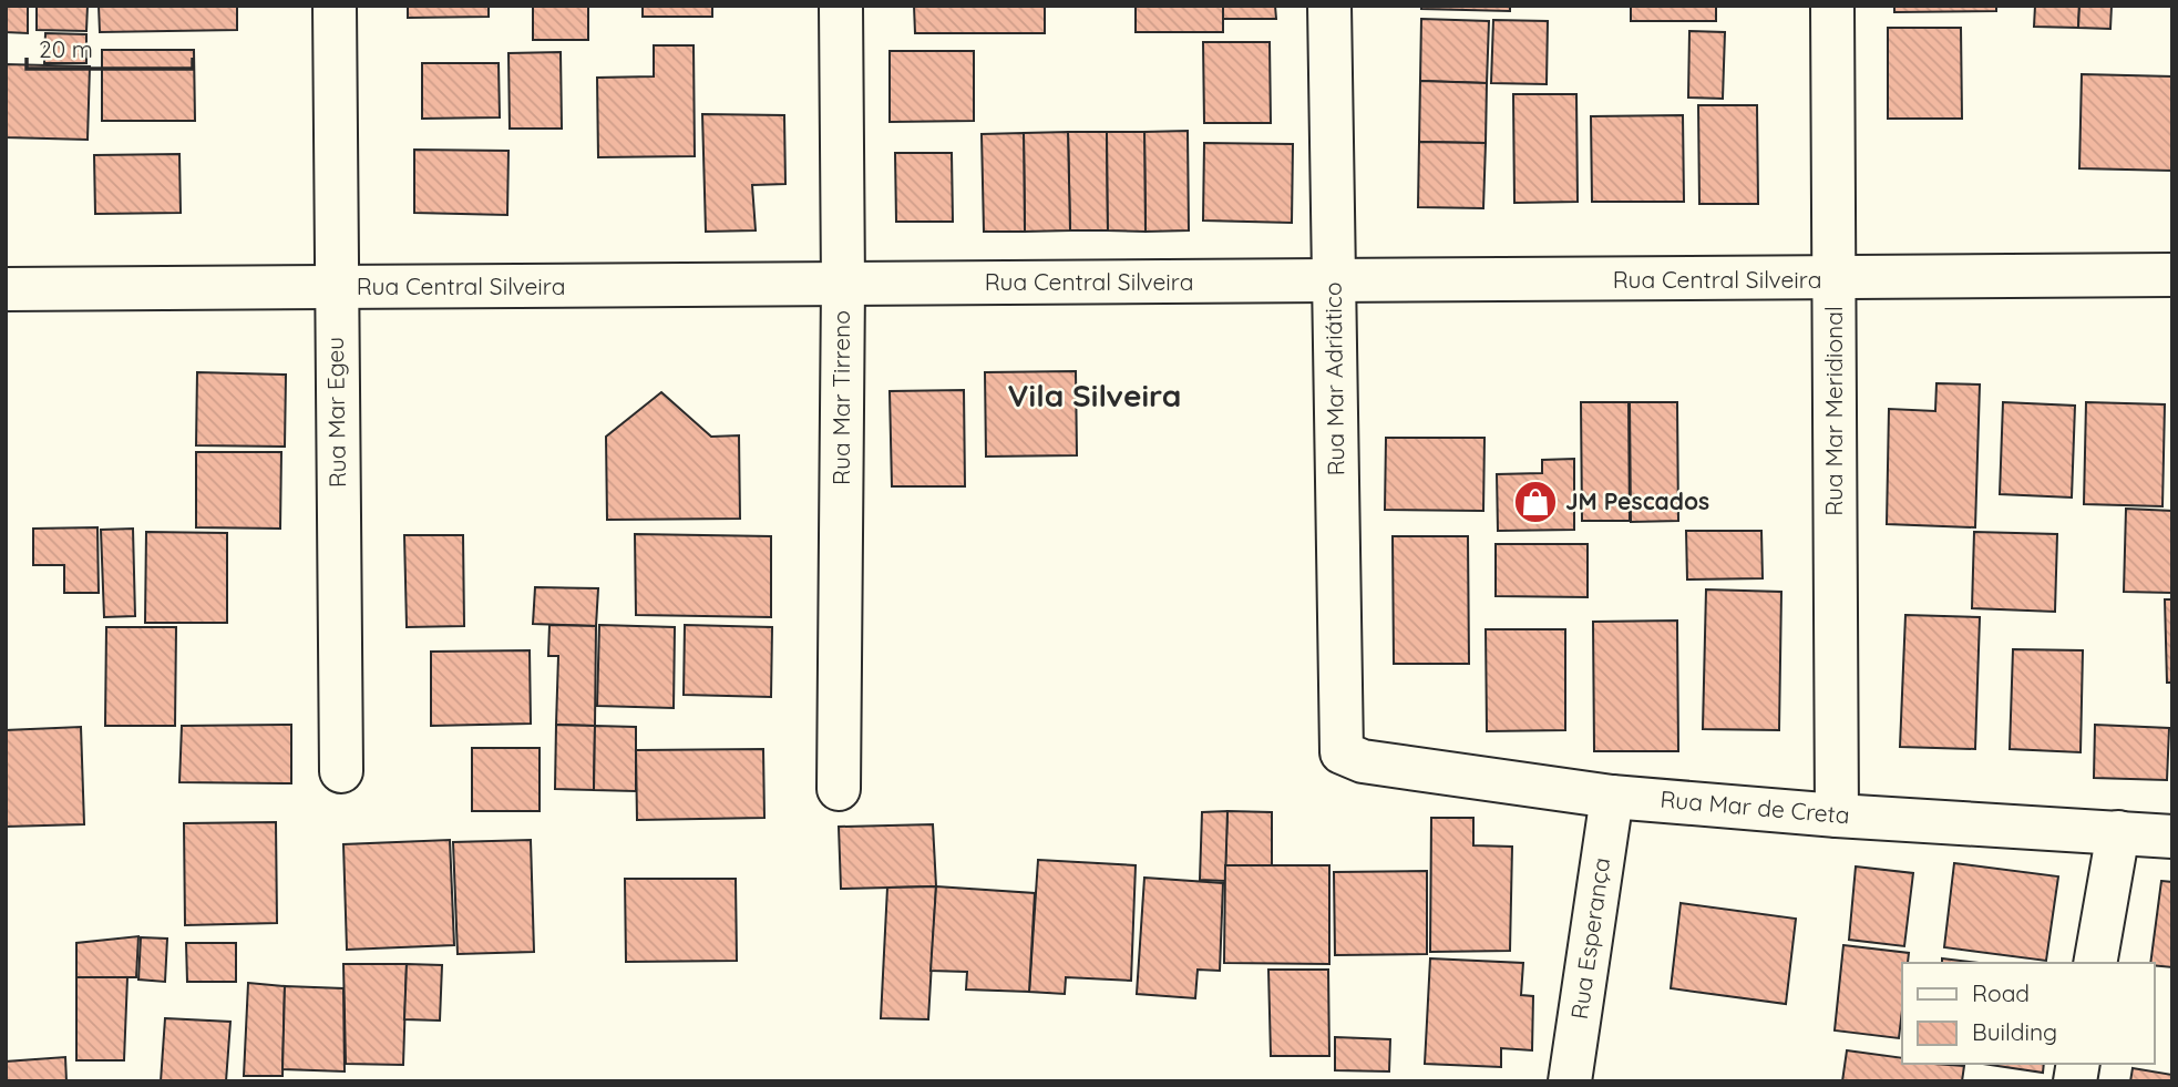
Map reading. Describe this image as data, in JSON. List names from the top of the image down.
{
  "streets": {
    "street": [
      "Rua Central Silveira",
      "Rua Mar Adriático",
      "Rua Mar Tirreno",
      "Rua Mar Meridional",
      "Rua Mar Egeu",
      "Rua Mar de Creta",
      "Rua Esperança"
    ]
  },
  "crossings": [
    ["Rua Central Silveira", "Rua Mar Adriático"],
    ["Rua Central Silveira", "Rua Mar Tirreno"],
    ["Rua Central Silveira", "Rua Mar Meridional"],
    ["Rua Central Silveira", "Rua Mar Egeu"],
    ["Rua Mar Adriático", "Rua Mar de Creta"],
    ["Rua Mar Meridional", "Rua Mar de Creta"],
    ["Rua Mar de Creta", "Rua Esperança"]
  ],
  "districts": ["Vila Silveira"],
  "places": {
    "shop": ["JM Pescados"]
  },
  "legend": ["Road", "Building"],
  "scale_bar": "20 m"
}
